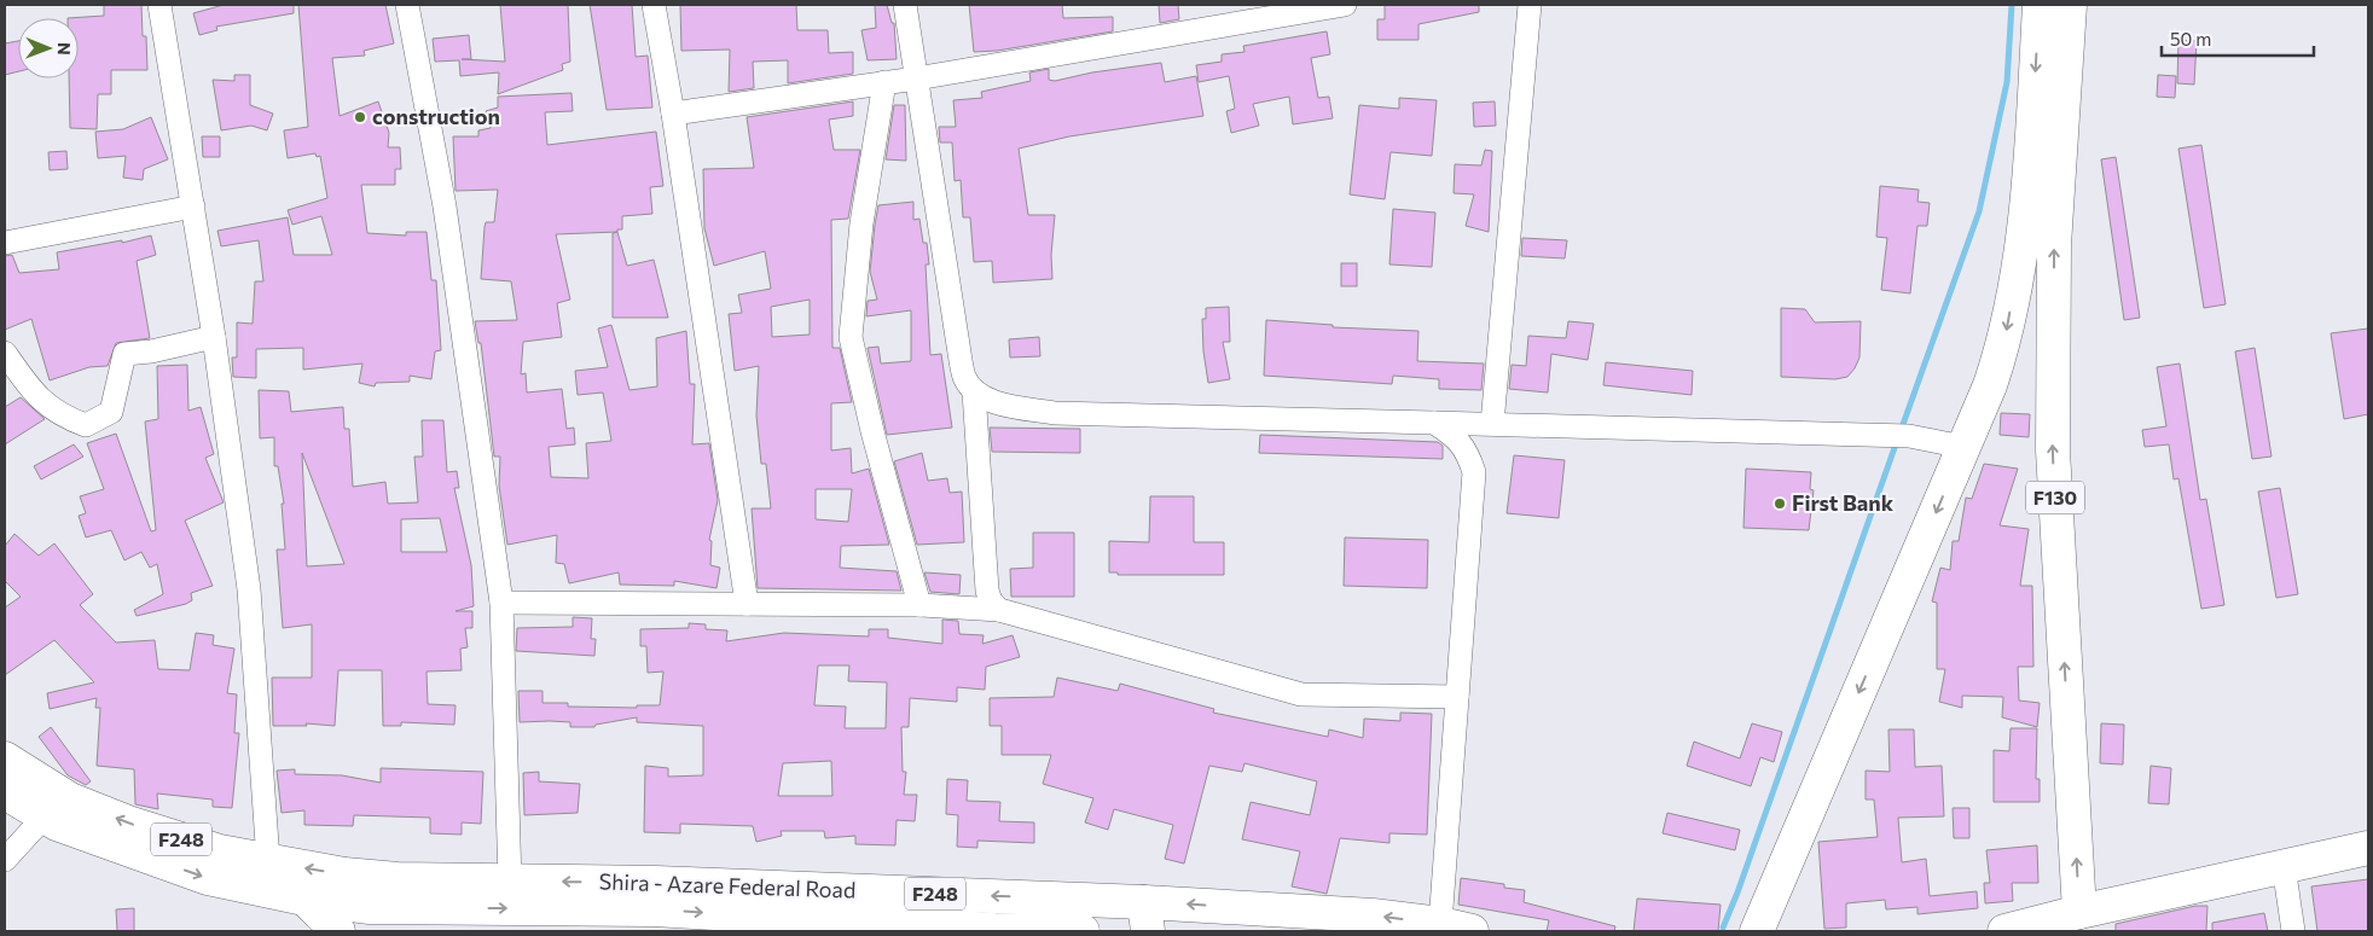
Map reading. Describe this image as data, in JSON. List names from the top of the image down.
{
  "streets": {
    "main road": ["F130", "F248", "Shira - Azare Federal Road"]
  },
  "places": ["construction", "First Bank"],
  "scale_bar": "50 m",
  "north": "right"
}
